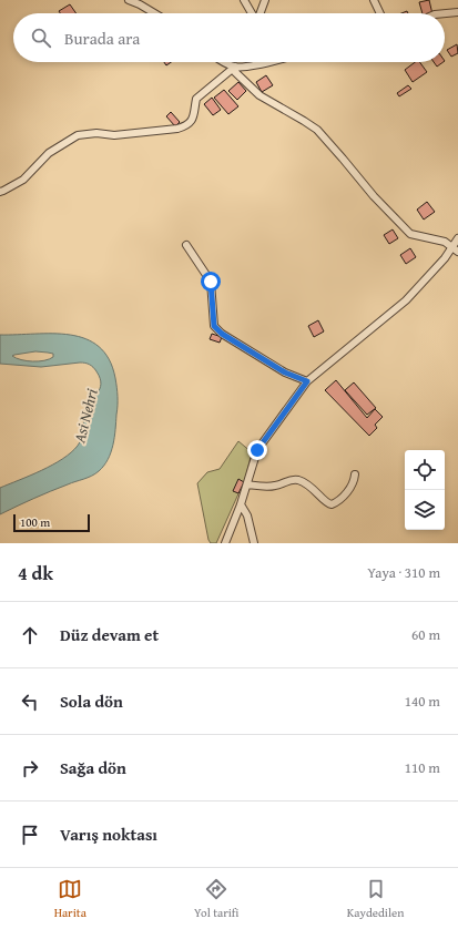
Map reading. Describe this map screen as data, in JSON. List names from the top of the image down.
{
  "water": ["Asi Nehri"],
  "scale_bar": "100 m",
  "page": {
    "search": "Burada ara",
    "scale": "100 m",
    "heading": ["4 dk", "Yaya · 310 m"],
    "list": [
      ["Düz devam et", "60 m"],
      ["Sola dön", "140 m"],
      ["Sağa dön", "110 m"],
      "Varış noktası"
    ],
    "nav": ["Harita", "Yol tarifi", "Kaydedilen"]
  }
}
